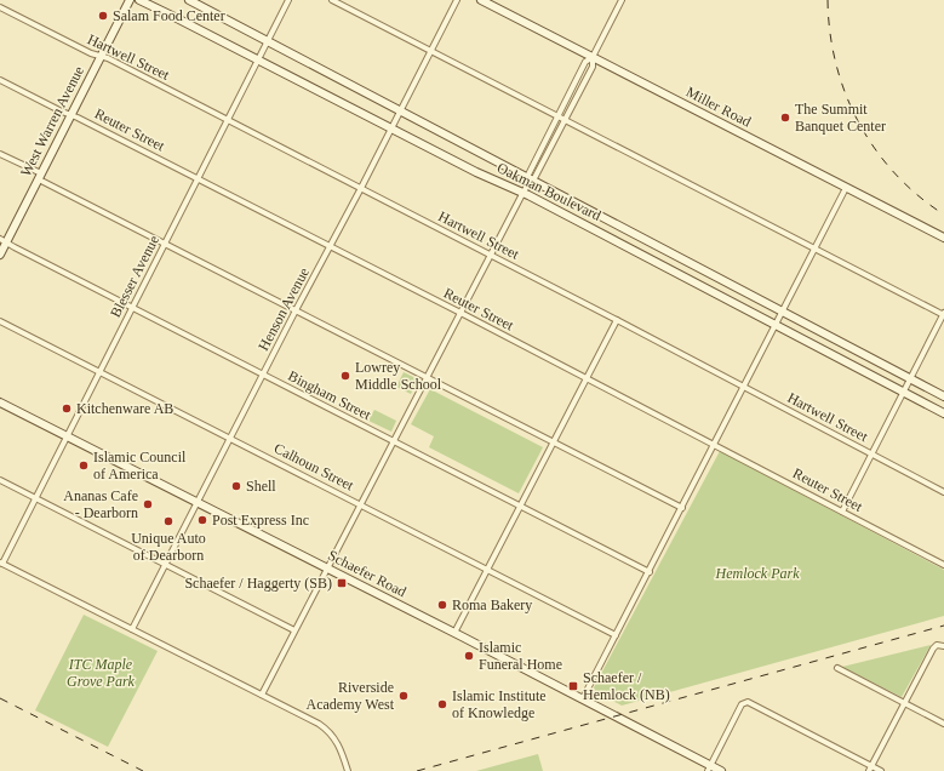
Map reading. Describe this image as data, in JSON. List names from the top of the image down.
{
  "streets": {
    "street": [
      "Hartwell Street",
      "Miller Road",
      "West Warren Avenue",
      "Reuter Street",
      "Oakman Boulevard",
      "Blesser Avenue",
      "Henson Avenue",
      "Bingham Street",
      "Calhoun Street",
      "Schaefer Road"
    ]
  },
  "crossings": [
    ["Hartwell Street", "West Warren Avenue"],
    ["Hartwell Street", "Blesser Avenue"],
    ["Hartwell Street", "Henson Avenue"],
    ["West Warren Avenue", "Reuter Street"],
    ["West Warren Avenue", "Bingham Street"],
    ["Reuter Street", "Blesser Avenue"],
    ["Reuter Street", "Henson Avenue"],
    ["Oakman Boulevard", "Blesser Avenue"],
    ["Oakman Boulevard", "Henson Avenue"],
    ["Blesser Avenue", "Bingham Street"],
    ["Blesser Avenue", "Calhoun Street"],
    ["Blesser Avenue", "Schaefer Road"],
    ["Henson Avenue", "Bingham Street"],
    ["Henson Avenue", "Calhoun Street"],
    ["Henson Avenue", "Schaefer Road"]
  ],
  "parks": ["Hemlock Park", "ITC Maple Grove Park"],
  "places": {
    "other": [
      "Salam Food Center",
      "The Summit Banquet Center",
      "Lowrey Middle School",
      "Kitchenware AB",
      "Islamic Council of America",
      "Shell",
      "Ananas Cafe - Dearborn",
      "Post Express Inc",
      "Unique Auto of Dearborn",
      "Roma Bakery",
      "Islamic Funeral Home",
      "Riverside Academy West",
      "Islamic Institute of Knowledge"
    ],
    "transit": ["Schaefer / Haggerty (SB)", "Schaefer / Hemlock (NB)"]
  }
}
